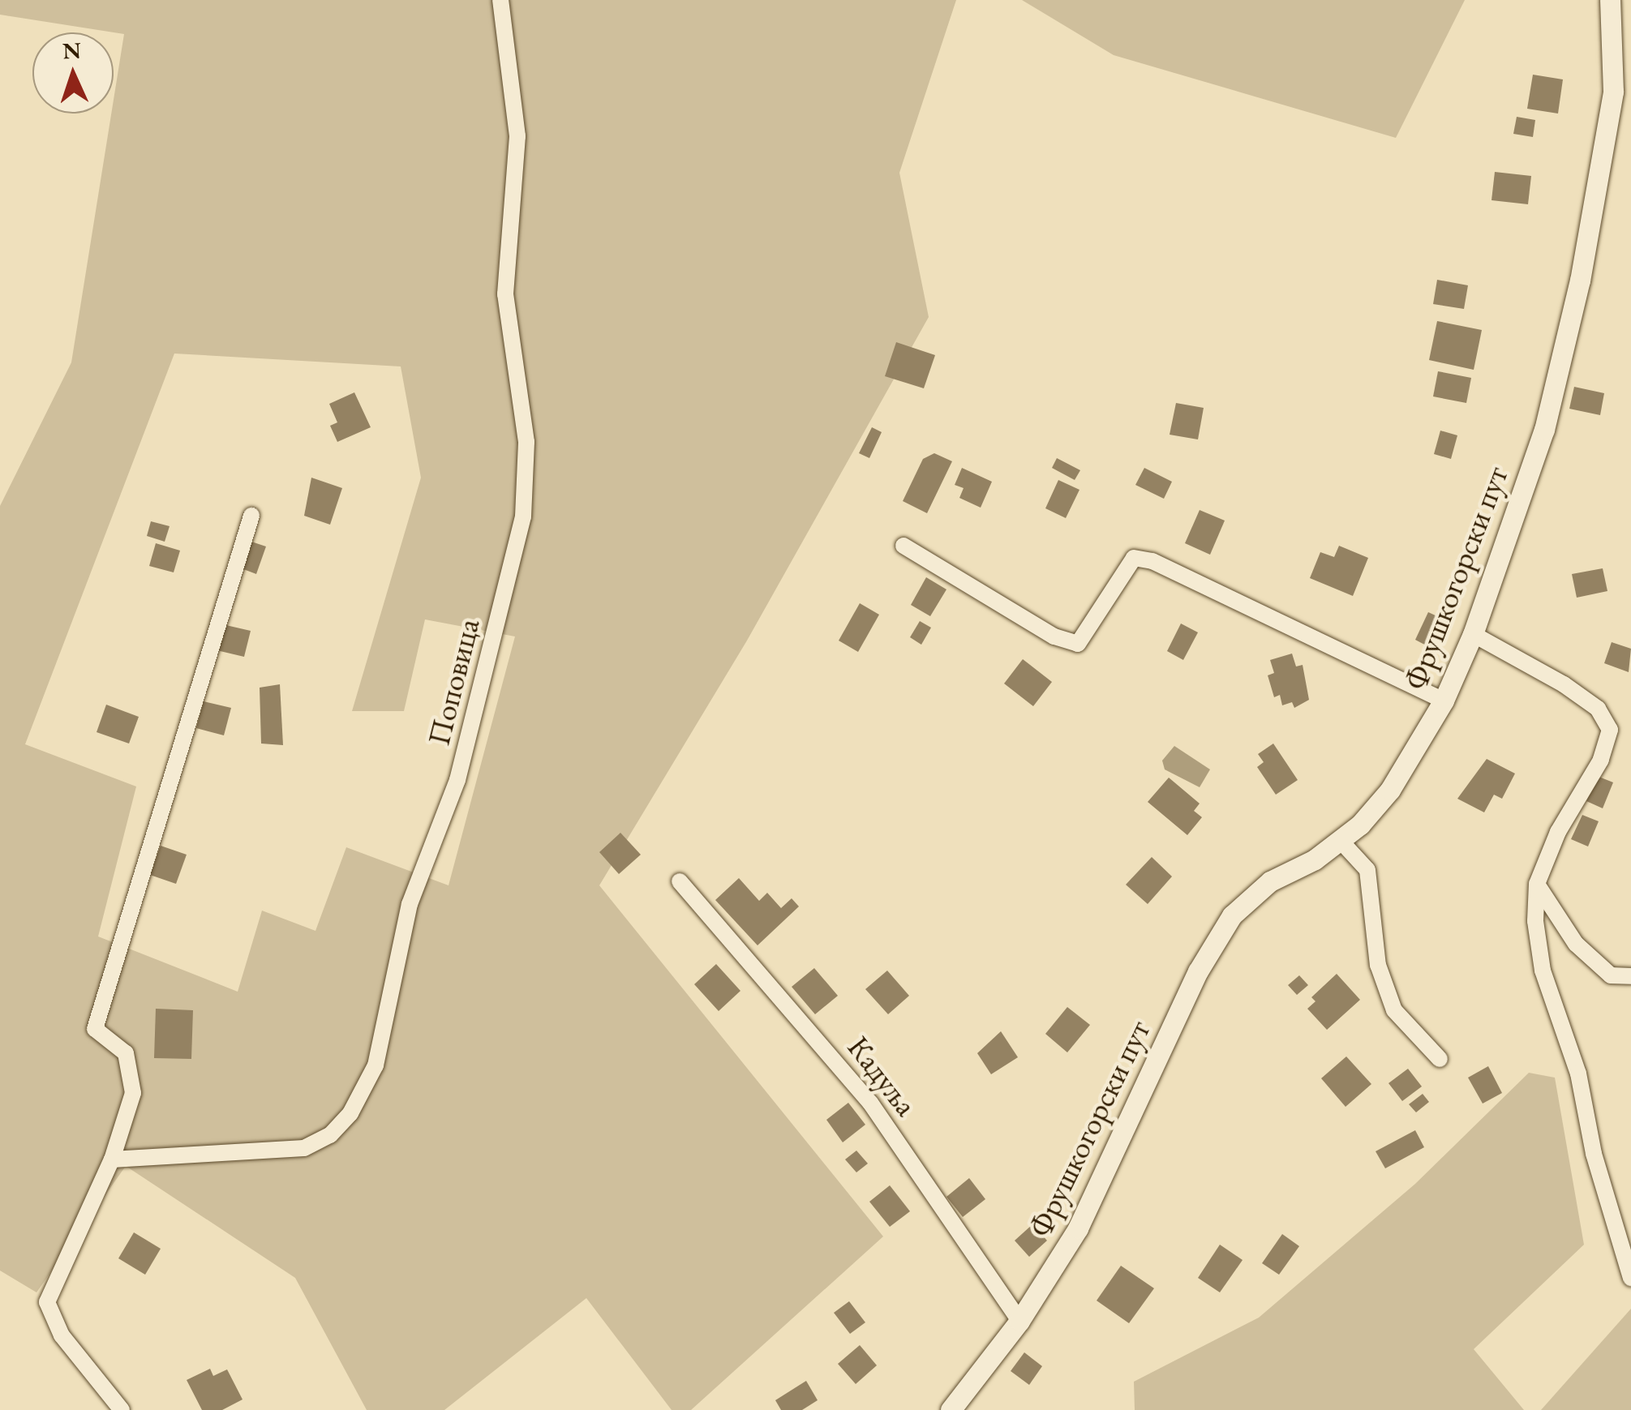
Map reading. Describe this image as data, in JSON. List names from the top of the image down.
{
  "streets": {
    "street": ["Фрушкогорски пут", "Поповица", "Кадуља"]
  },
  "crossings": [
    ["Фрушкогорски пут", "Кадуља"]
  ],
  "north": "top"
}
